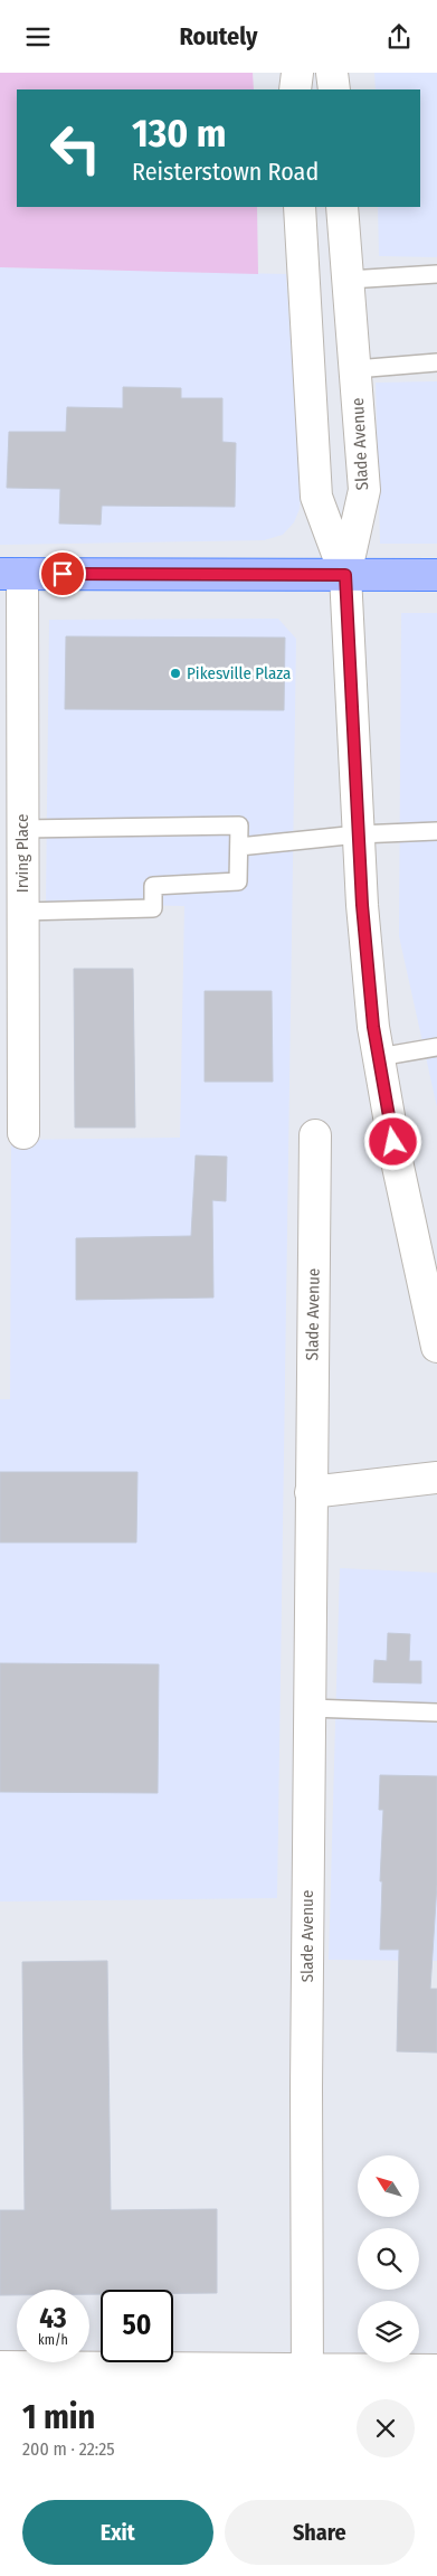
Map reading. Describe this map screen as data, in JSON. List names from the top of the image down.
{
  "streets": {
    "street": ["Slade Avenue", "Irving Place"]
  },
  "places": ["Pikesville Plaza"],
  "north": "top left",
  "page": {
    "header": "Routely",
    "turn": ["130 m", "Reisterstown Road"],
    "speed": "43 km/h",
    "limit": "50",
    "heading": ["1 min", "200 m · 22:25"],
    "buttons": ["Exit", "Share"]
  }
}
